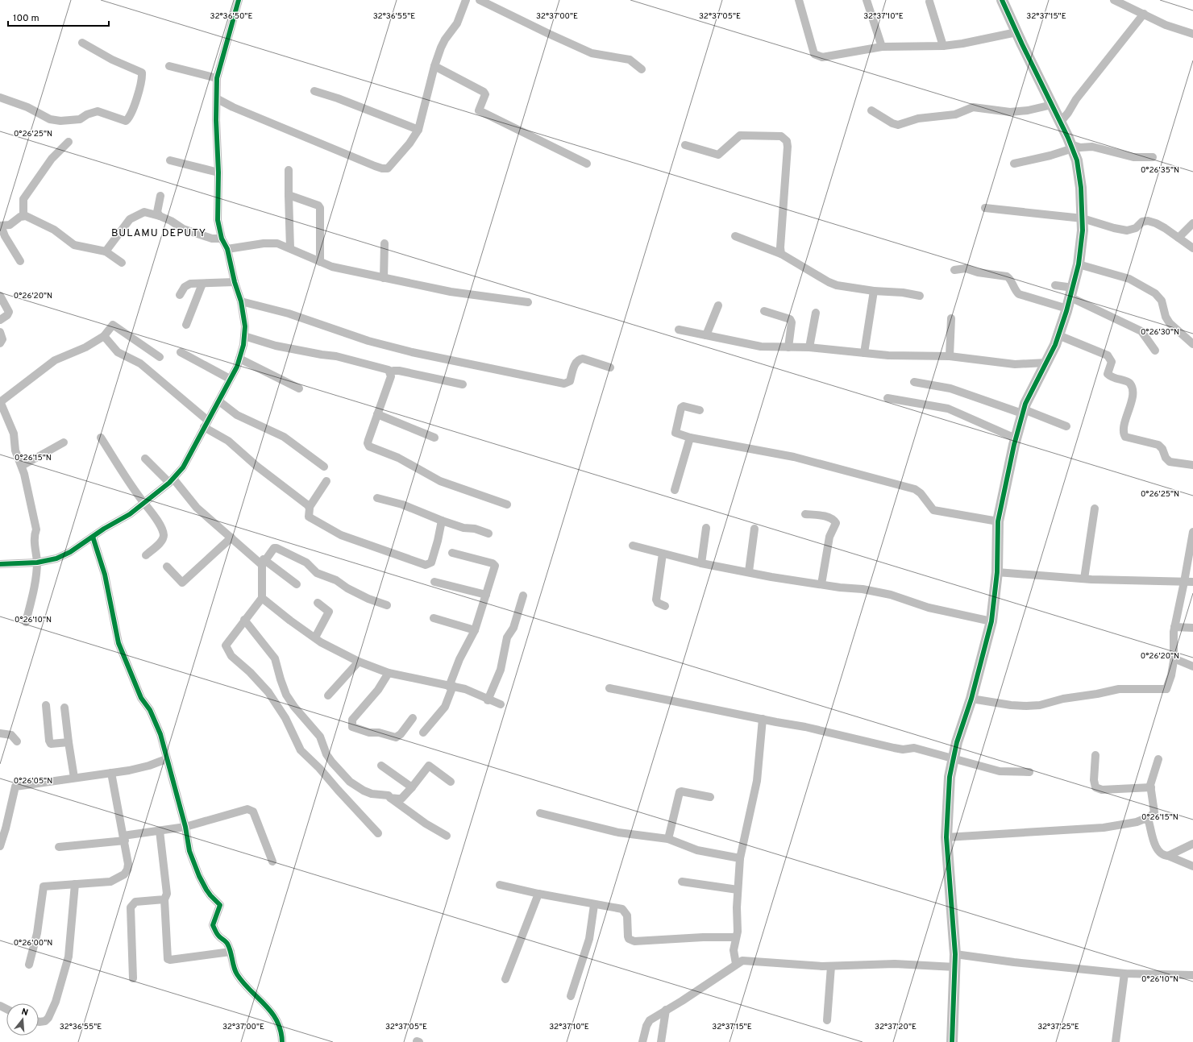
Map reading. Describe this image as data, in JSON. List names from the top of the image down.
{
  "districts": ["BULAMU DEPUTY"],
  "scale_bar": "100 m",
  "north": "top",
  "coordinates": [
    "32°36'50\"E",
    "32°36'55\"E",
    "32°37'00\"E",
    "32°37'05\"E",
    "32°37'10\"E",
    "32°37'15\"E",
    "0°26'25\"N",
    "0°26'35\"N",
    "0°26'20\"N",
    "0°26'30\"N",
    "0°26'15\"N",
    "0°26'10\"N",
    "0°26'05\"N",
    "0°26'00\"N",
    "32°37'20\"E",
    "32°37'25\"E"
  ]
}
